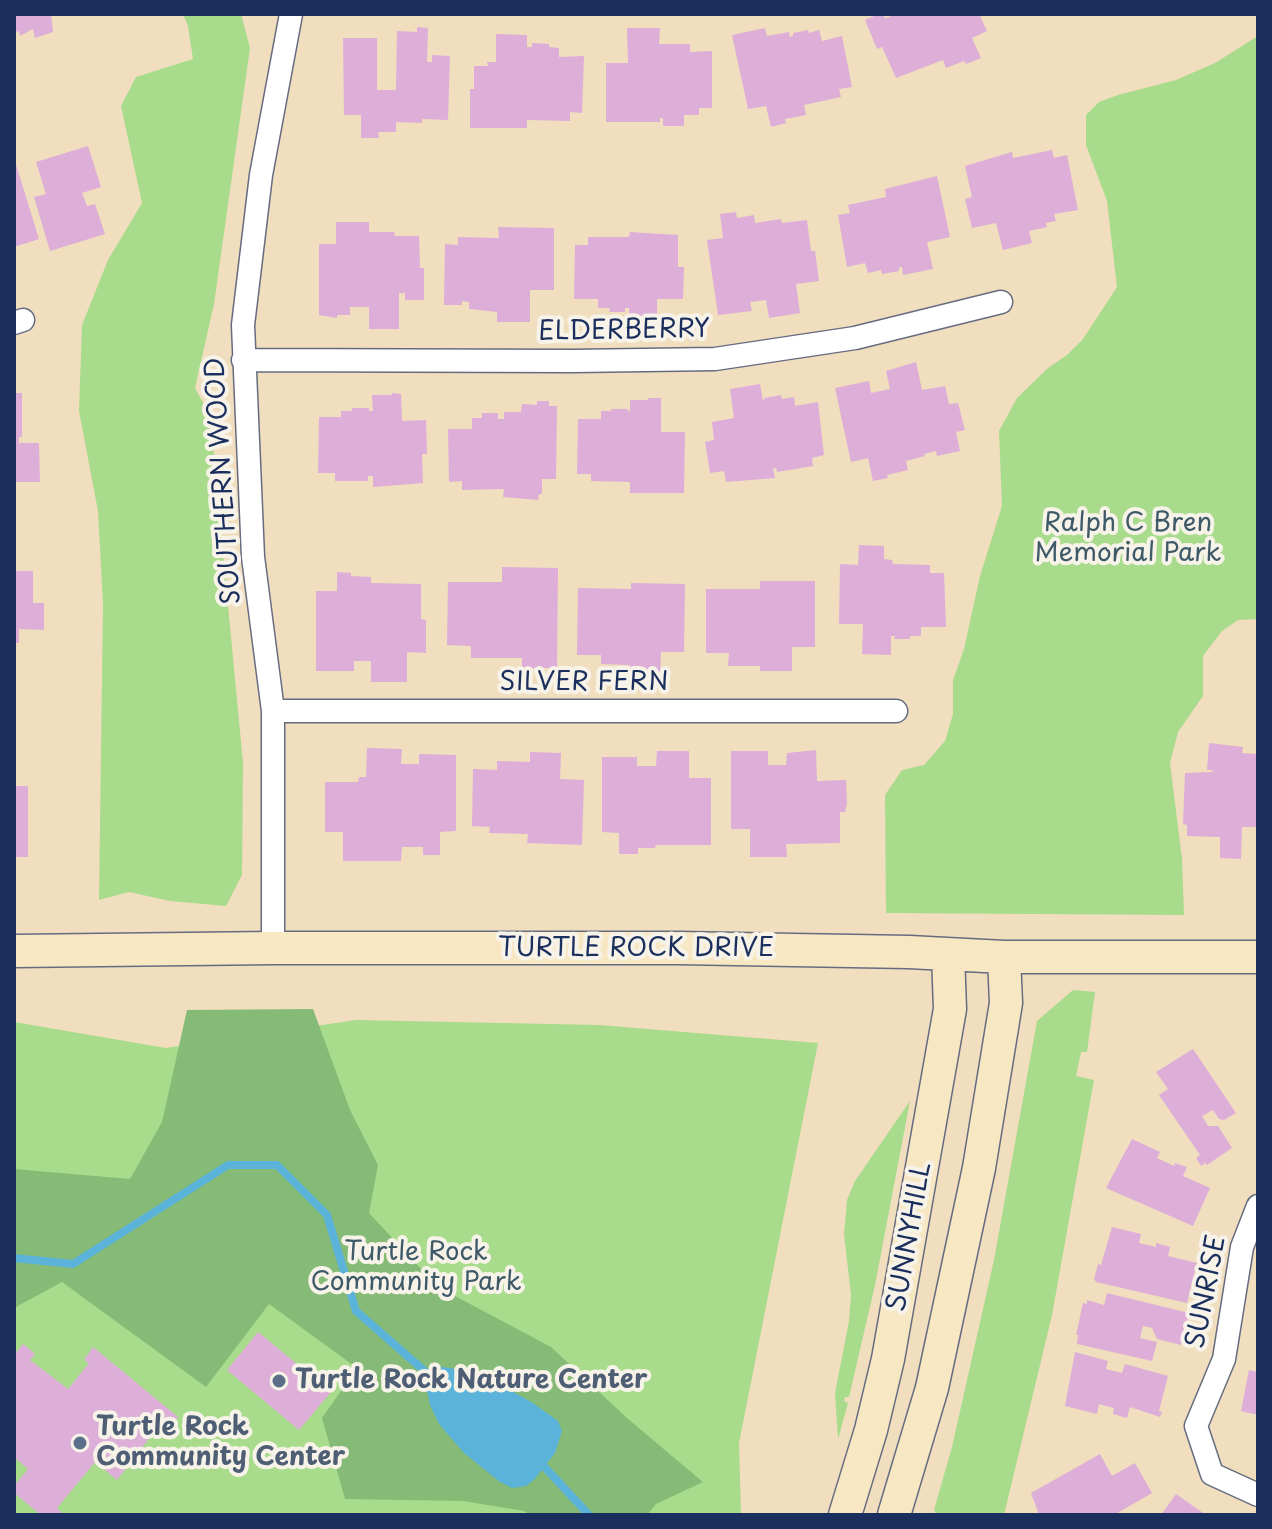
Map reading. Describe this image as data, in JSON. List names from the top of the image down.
{
  "streets": {
    "street": [
      "ELDERBERRY",
      "SOUTHERN WOOD",
      "SILVER FERN",
      "TURTLE ROCK DRIVE",
      "SUNNYHILL",
      "SUNRISE"
    ]
  },
  "crossings": [
    ["ELDERBERRY", "SOUTHERN WOOD"],
    ["SOUTHERN WOOD", "SILVER FERN"],
    ["SOUTHERN WOOD", "TURTLE ROCK DRIVE"],
    ["TURTLE ROCK DRIVE", "SUNNYHILL"]
  ],
  "parks": ["Ralph C Bren Memorial Park", "Turtle Rock Community Park"],
  "places": ["Turtle Rock Nature Center", "Turtle Rock Community Center"]
}
